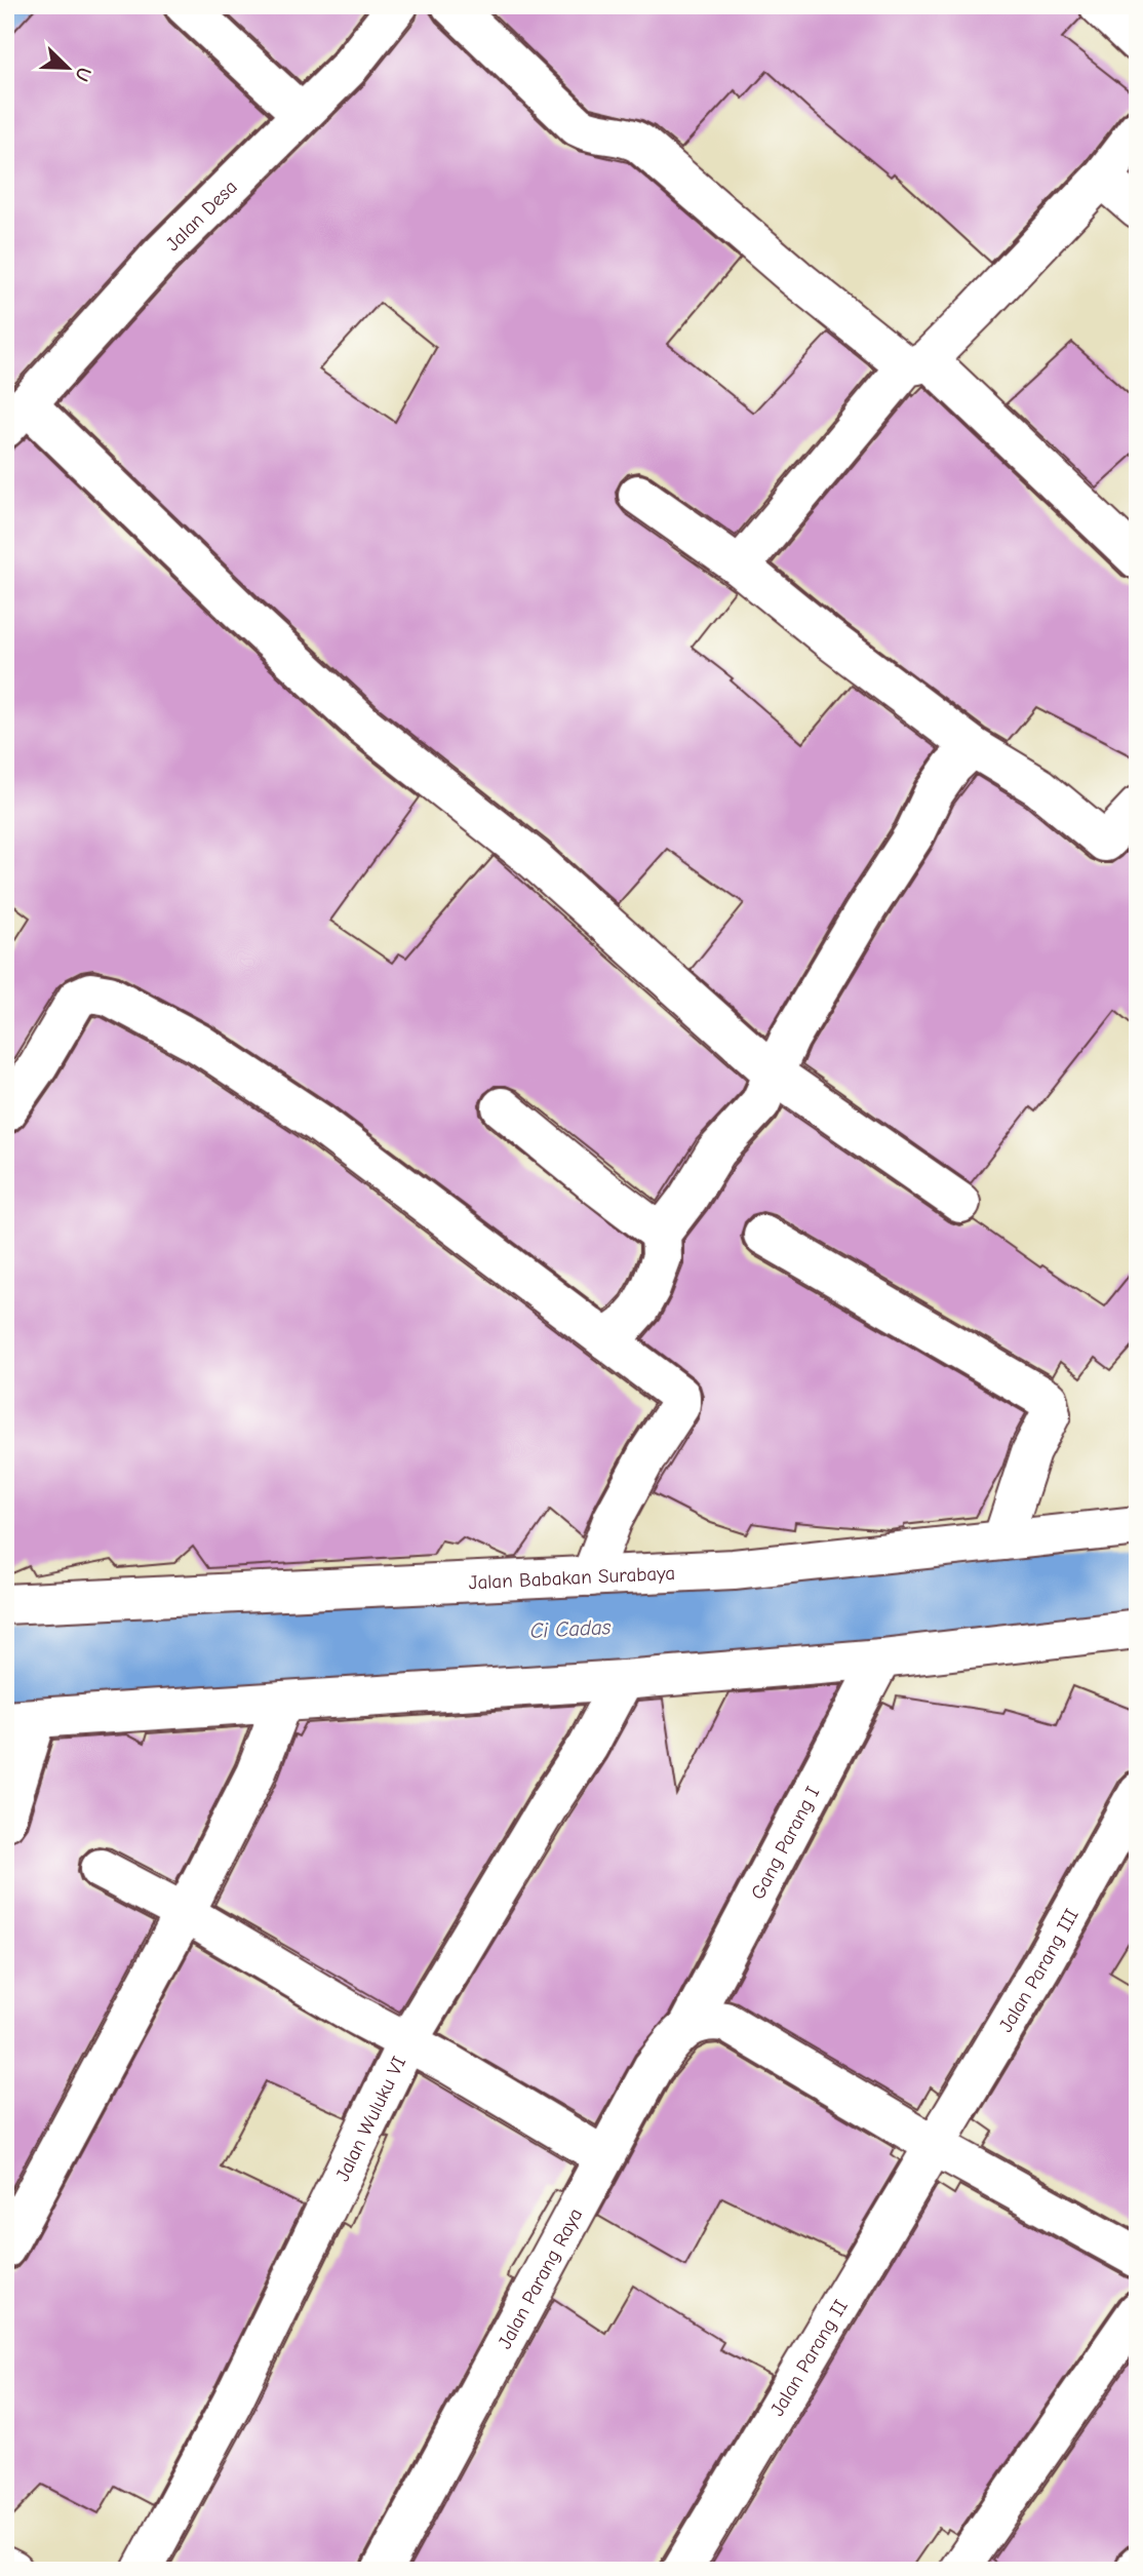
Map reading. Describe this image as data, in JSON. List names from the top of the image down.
{
  "streets": {
    "street": [
      "Jalan Desa",
      "Jalan Babakan Surabaya",
      "Gang Parang I",
      "Jalan Parang III",
      "Jalan Wuluku VI",
      "Jalan Parang Raya",
      "Jalan Parang II"
    ]
  },
  "crossings": [
    ["Gang Parang I", "Jalan Parang Raya"],
    ["Jalan Parang III", "Jalan Parang II"]
  ],
  "water": ["Ci Cadas"],
  "north": "bottom right"
}
